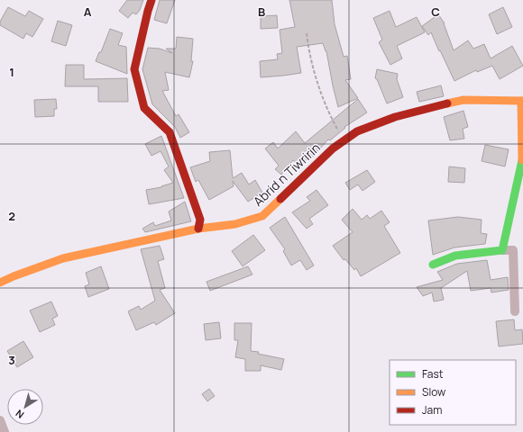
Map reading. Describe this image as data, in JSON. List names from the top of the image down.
{
  "streets": {
    "street": ["Abrid n Tiwririn"]
  },
  "legend": ["Fast", "Slow", "Jam"],
  "north": "bottom left",
  "grid": {
    "columns": ["A", "B", "C"],
    "rows": ["1", "2", "3"]
  }
}
